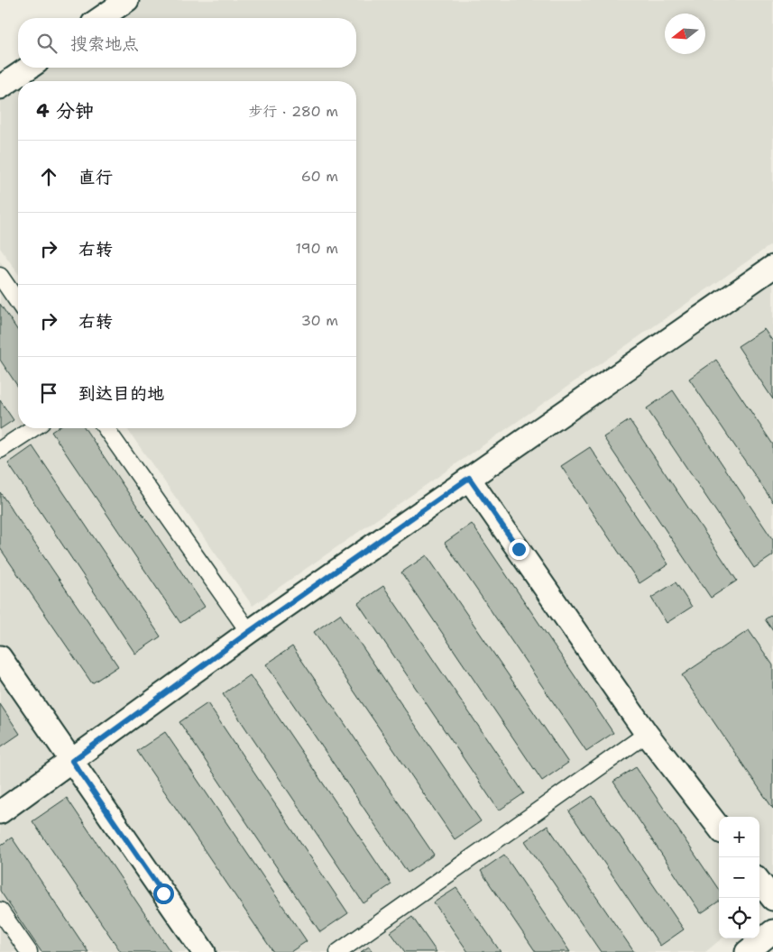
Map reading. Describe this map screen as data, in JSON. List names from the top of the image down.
{
  "north": "left",
  "page": {
    "search": "搜索地点",
    "heading": ["4 分钟", "步行 · 280 m"],
    "list": [
      ["直行", "60 m"],
      ["右转", "190 m"],
      ["右转", "30 m"],
      "到达目的地"
    ],
    "map_buttons": ["+", "−"]
  }
}
